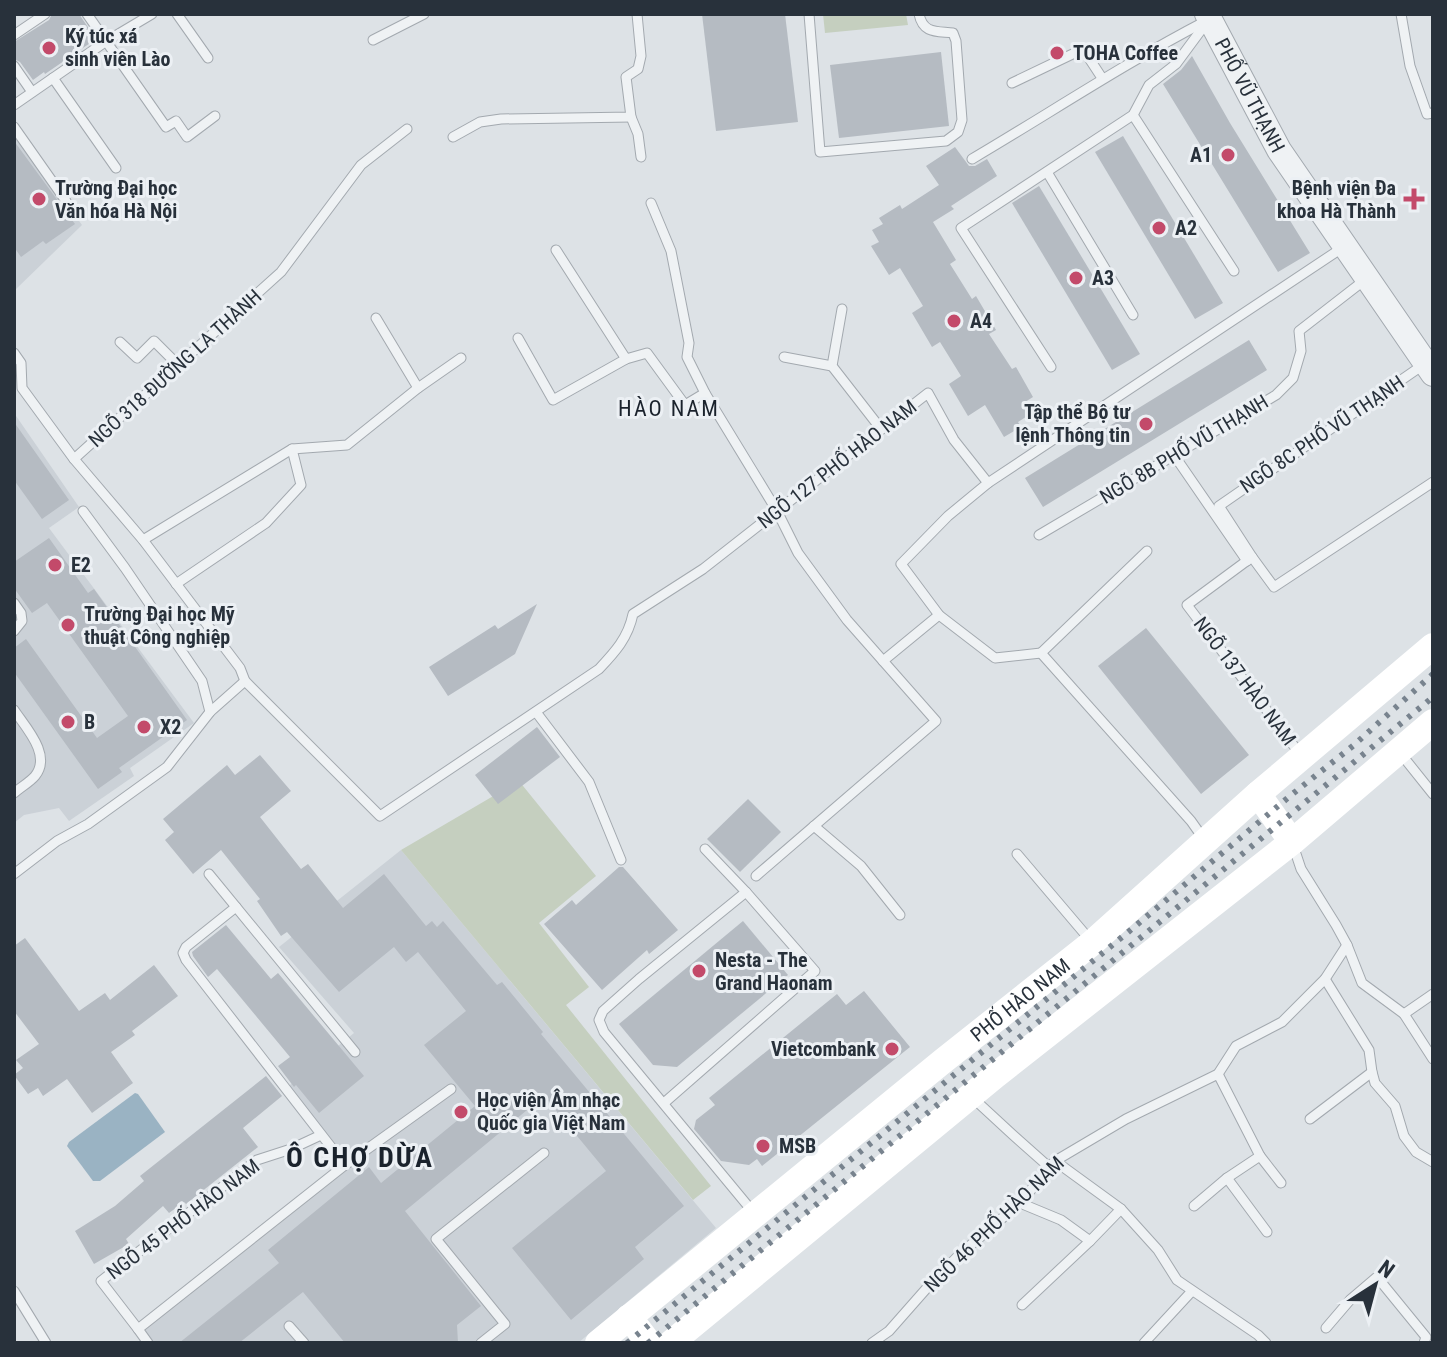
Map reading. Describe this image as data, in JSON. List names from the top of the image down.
{
  "streets": {
    "main road": ["PHỐ HÀO NAM"],
    "street": ["PHỐ VŨ THẠNH"],
    "lane": [
      "NGÕ 318 ĐƯỜNG LA THÀNH",
      "NGÕ 8C PHỐ VŨ THẠNH",
      "NGÕ 8B PHỐ VŨ THẠNH",
      "NGÕ 127 PHỐ HÀO NAM",
      "NGÕ 137 HÀO NAM",
      "NGÕ 45 PHỐ HÀO NAM",
      "NGÕ 46 PHỐ HÀO NAM"
    ]
  },
  "crossings": [
    ["PHỐ VŨ THẠNH", "NGÕ 8C PHỐ VŨ THẠNH"],
    ["PHỐ VŨ THẠNH", "NGÕ 8B PHỐ VŨ THẠNH"],
    ["NGÕ 318 ĐƯỜNG LA THÀNH", "NGÕ 127 PHỐ HÀO NAM"],
    ["NGÕ 8C PHỐ VŨ THẠNH", "NGÕ 137 HÀO NAM"],
    ["NGÕ 137 HÀO NAM", "PHỐ HÀO NAM"]
  ],
  "districts": ["HÀO NAM", "Ô CHỢ DỪA"],
  "places": {
    "other": [
      "Ký túc xá sinh viên Lào",
      "TOHA Coffee",
      "A1",
      "Trường Đại học Văn hóa Hà Nội",
      "A2",
      "A3",
      "A4",
      "Tập thể Bộ tư lệnh Thông tin",
      "E2",
      "Trường Đại học Mỹ thuật Công nghiệp",
      "B",
      "X2",
      "Nesta - The Grand Haonam",
      "Vietcombank",
      "Học viện Âm nhạc Quốc gia Việt Nam",
      "MSB"
    ],
    "health": ["Bệnh viện Đa khoa Hà Thành"]
  },
  "north": "top right"
}
